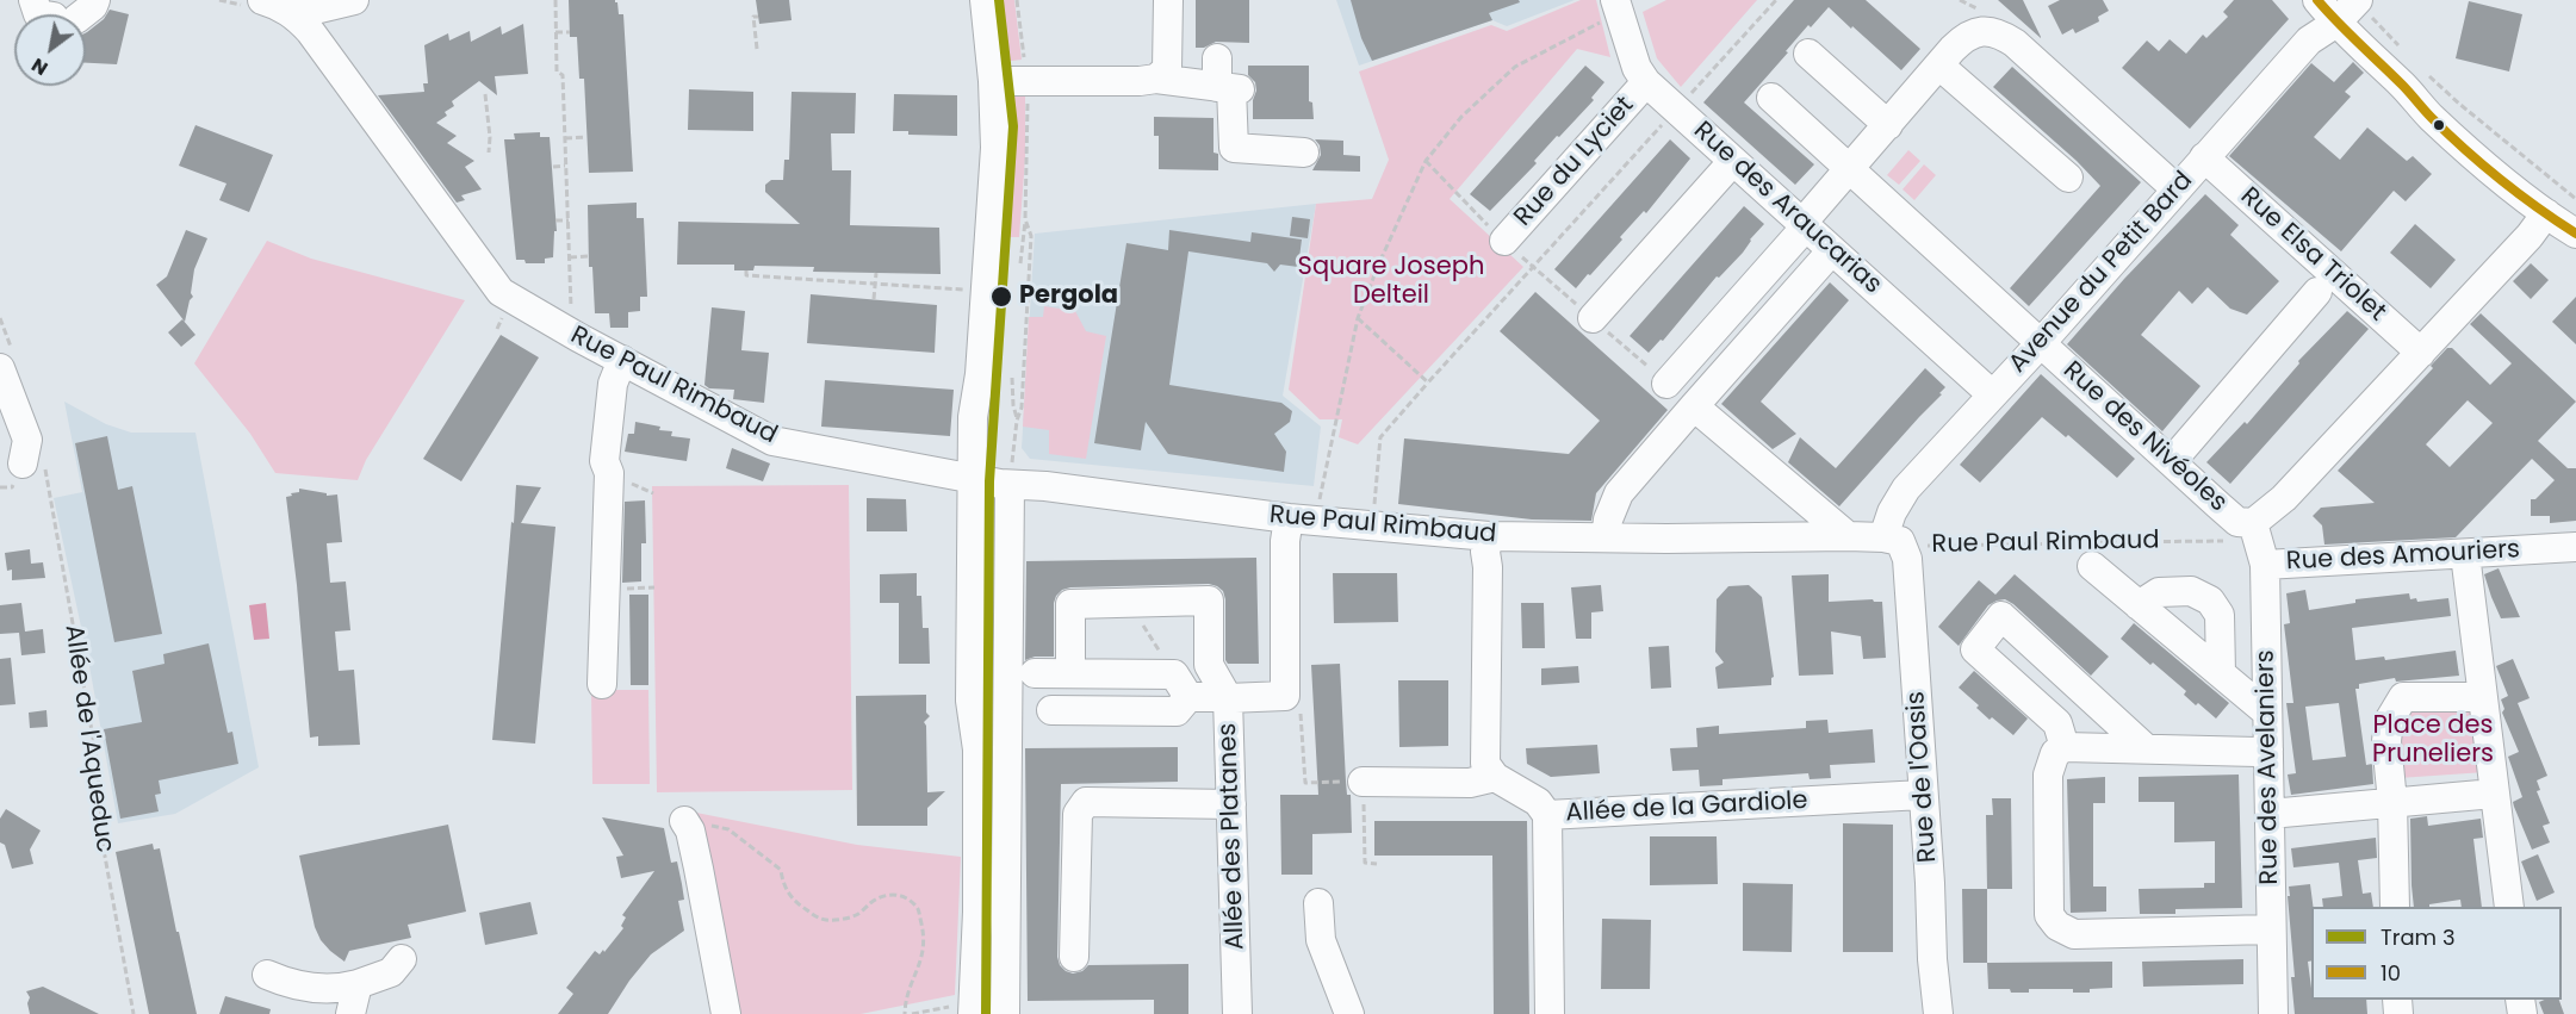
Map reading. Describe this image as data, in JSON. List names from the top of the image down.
{
  "streets": {
    "street": [
      "Rue du Lyciet",
      "Rue des Araucarias",
      "Rue Elsa Triolet",
      "Avenue du Petit Bard",
      "Rue Paul Rimbaud",
      "Rue des Nivéoles",
      "Rue des Amouriers",
      "Rue des Avelaniers",
      "Rue de l'Oasis",
      "Allée de la Gardiole",
      "Allée des Platanes"
    ],
    "path": ["Allée de l'Aqueduc"]
  },
  "crossings": [
    ["Rue du Lyciet", "Rue des Araucarias"],
    ["Rue du Lyciet", "Rue Paul Rimbaud"],
    ["Rue des Araucarias", "Avenue du Petit Bard"],
    ["Rue Elsa Triolet", "Avenue du Petit Bard"],
    ["Avenue du Petit Bard", "Rue Paul Rimbaud"],
    ["Avenue du Petit Bard", "Rue des Nivéoles"],
    ["Avenue du Petit Bard", "Rue de l'Oasis"],
    ["Rue Paul Rimbaud", "Rue des Nivéoles"],
    ["Rue Paul Rimbaud", "Rue des Avelaniers"],
    ["Rue Paul Rimbaud", "Rue de l'Oasis"],
    ["Rue des Nivéoles", "Rue des Avelaniers"],
    ["Rue des Amouriers", "Rue des Avelaniers"],
    ["Rue de l'Oasis", "Allée de la Gardiole"]
  ],
  "parks": ["Square Joseph Delteil", "Place des Pruneliers"],
  "places": ["Pergola"],
  "lines": ["tram line 3", "transit line 10"],
  "legend": ["Tram 3", "10"],
  "north": "bottom left"
}
